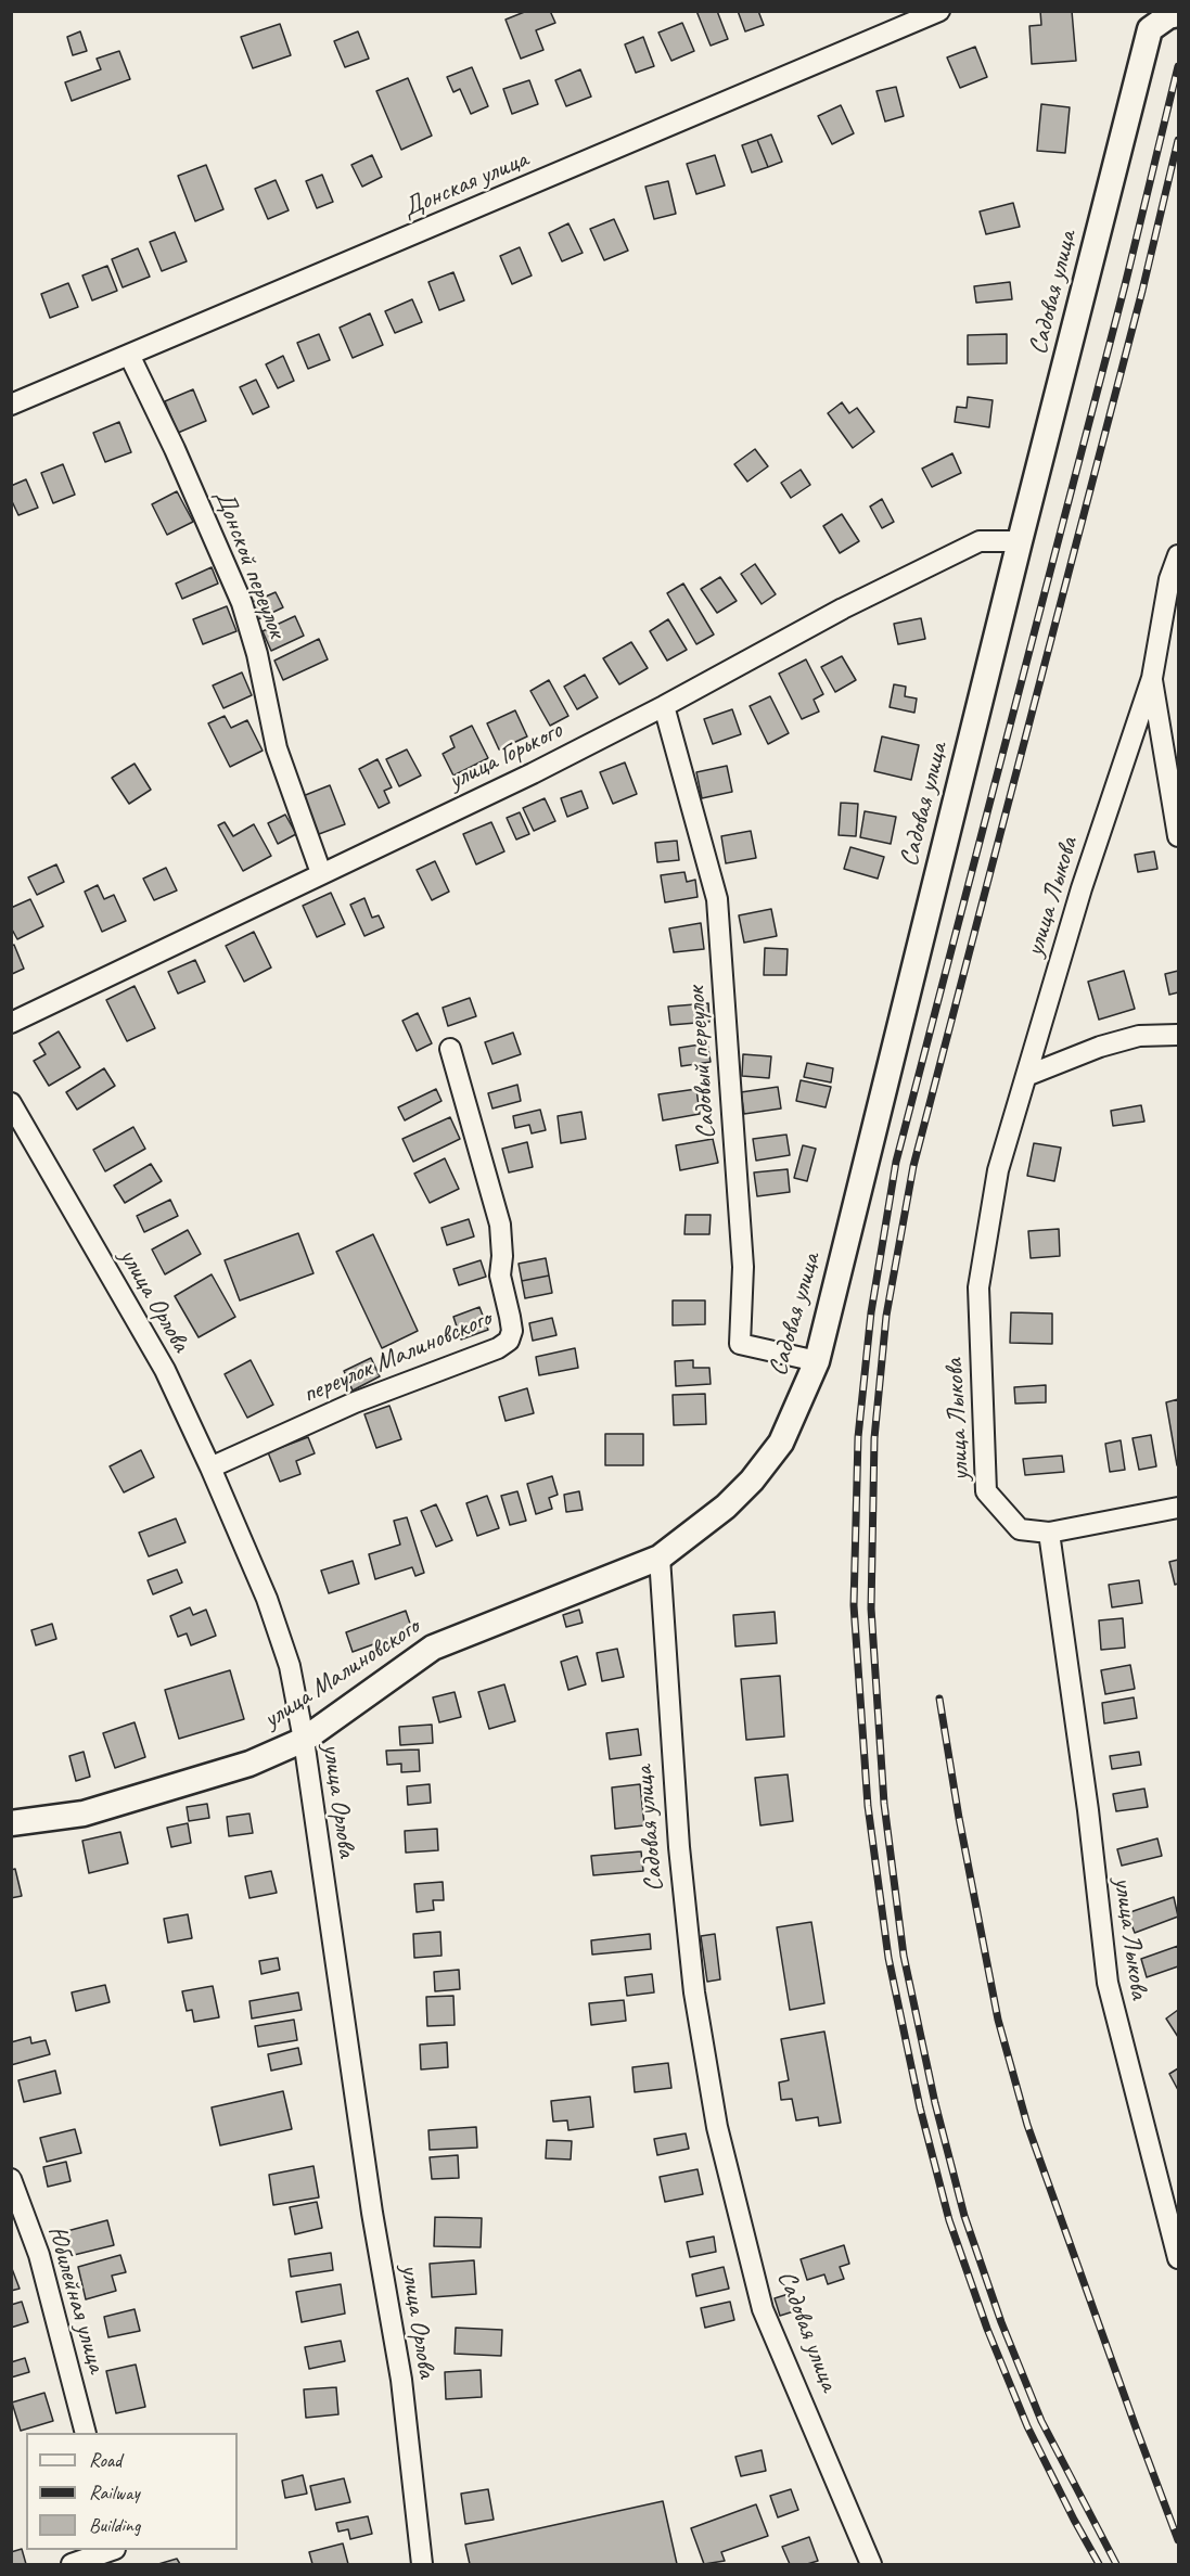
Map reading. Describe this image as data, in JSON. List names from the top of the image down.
{
  "streets": {
    "street": [
      "Донская улица",
      "Садовая улица",
      "Донской переулок",
      "улица Горького",
      "улица Лыкова",
      "Садовый переулок",
      "улица Орлова",
      "переулок Малиновского",
      "улица Малиновского",
      "Юбилейная улица"
    ]
  },
  "crossings": [
    ["Донская улица", "Донской переулок"],
    ["Садовая улица", "улица Горького"],
    ["Садовая улица", "Садовый переулок"],
    ["Садовая улица", "улица Малиновского"],
    ["Донской переулок", "улица Горького"],
    ["улица Горького", "Садовый переулок"],
    ["улица Орлова", "переулок Малиновского"],
    ["улица Орлова", "улица Малиновского"]
  ],
  "legend": ["Road", "Railway", "Building"]
}
